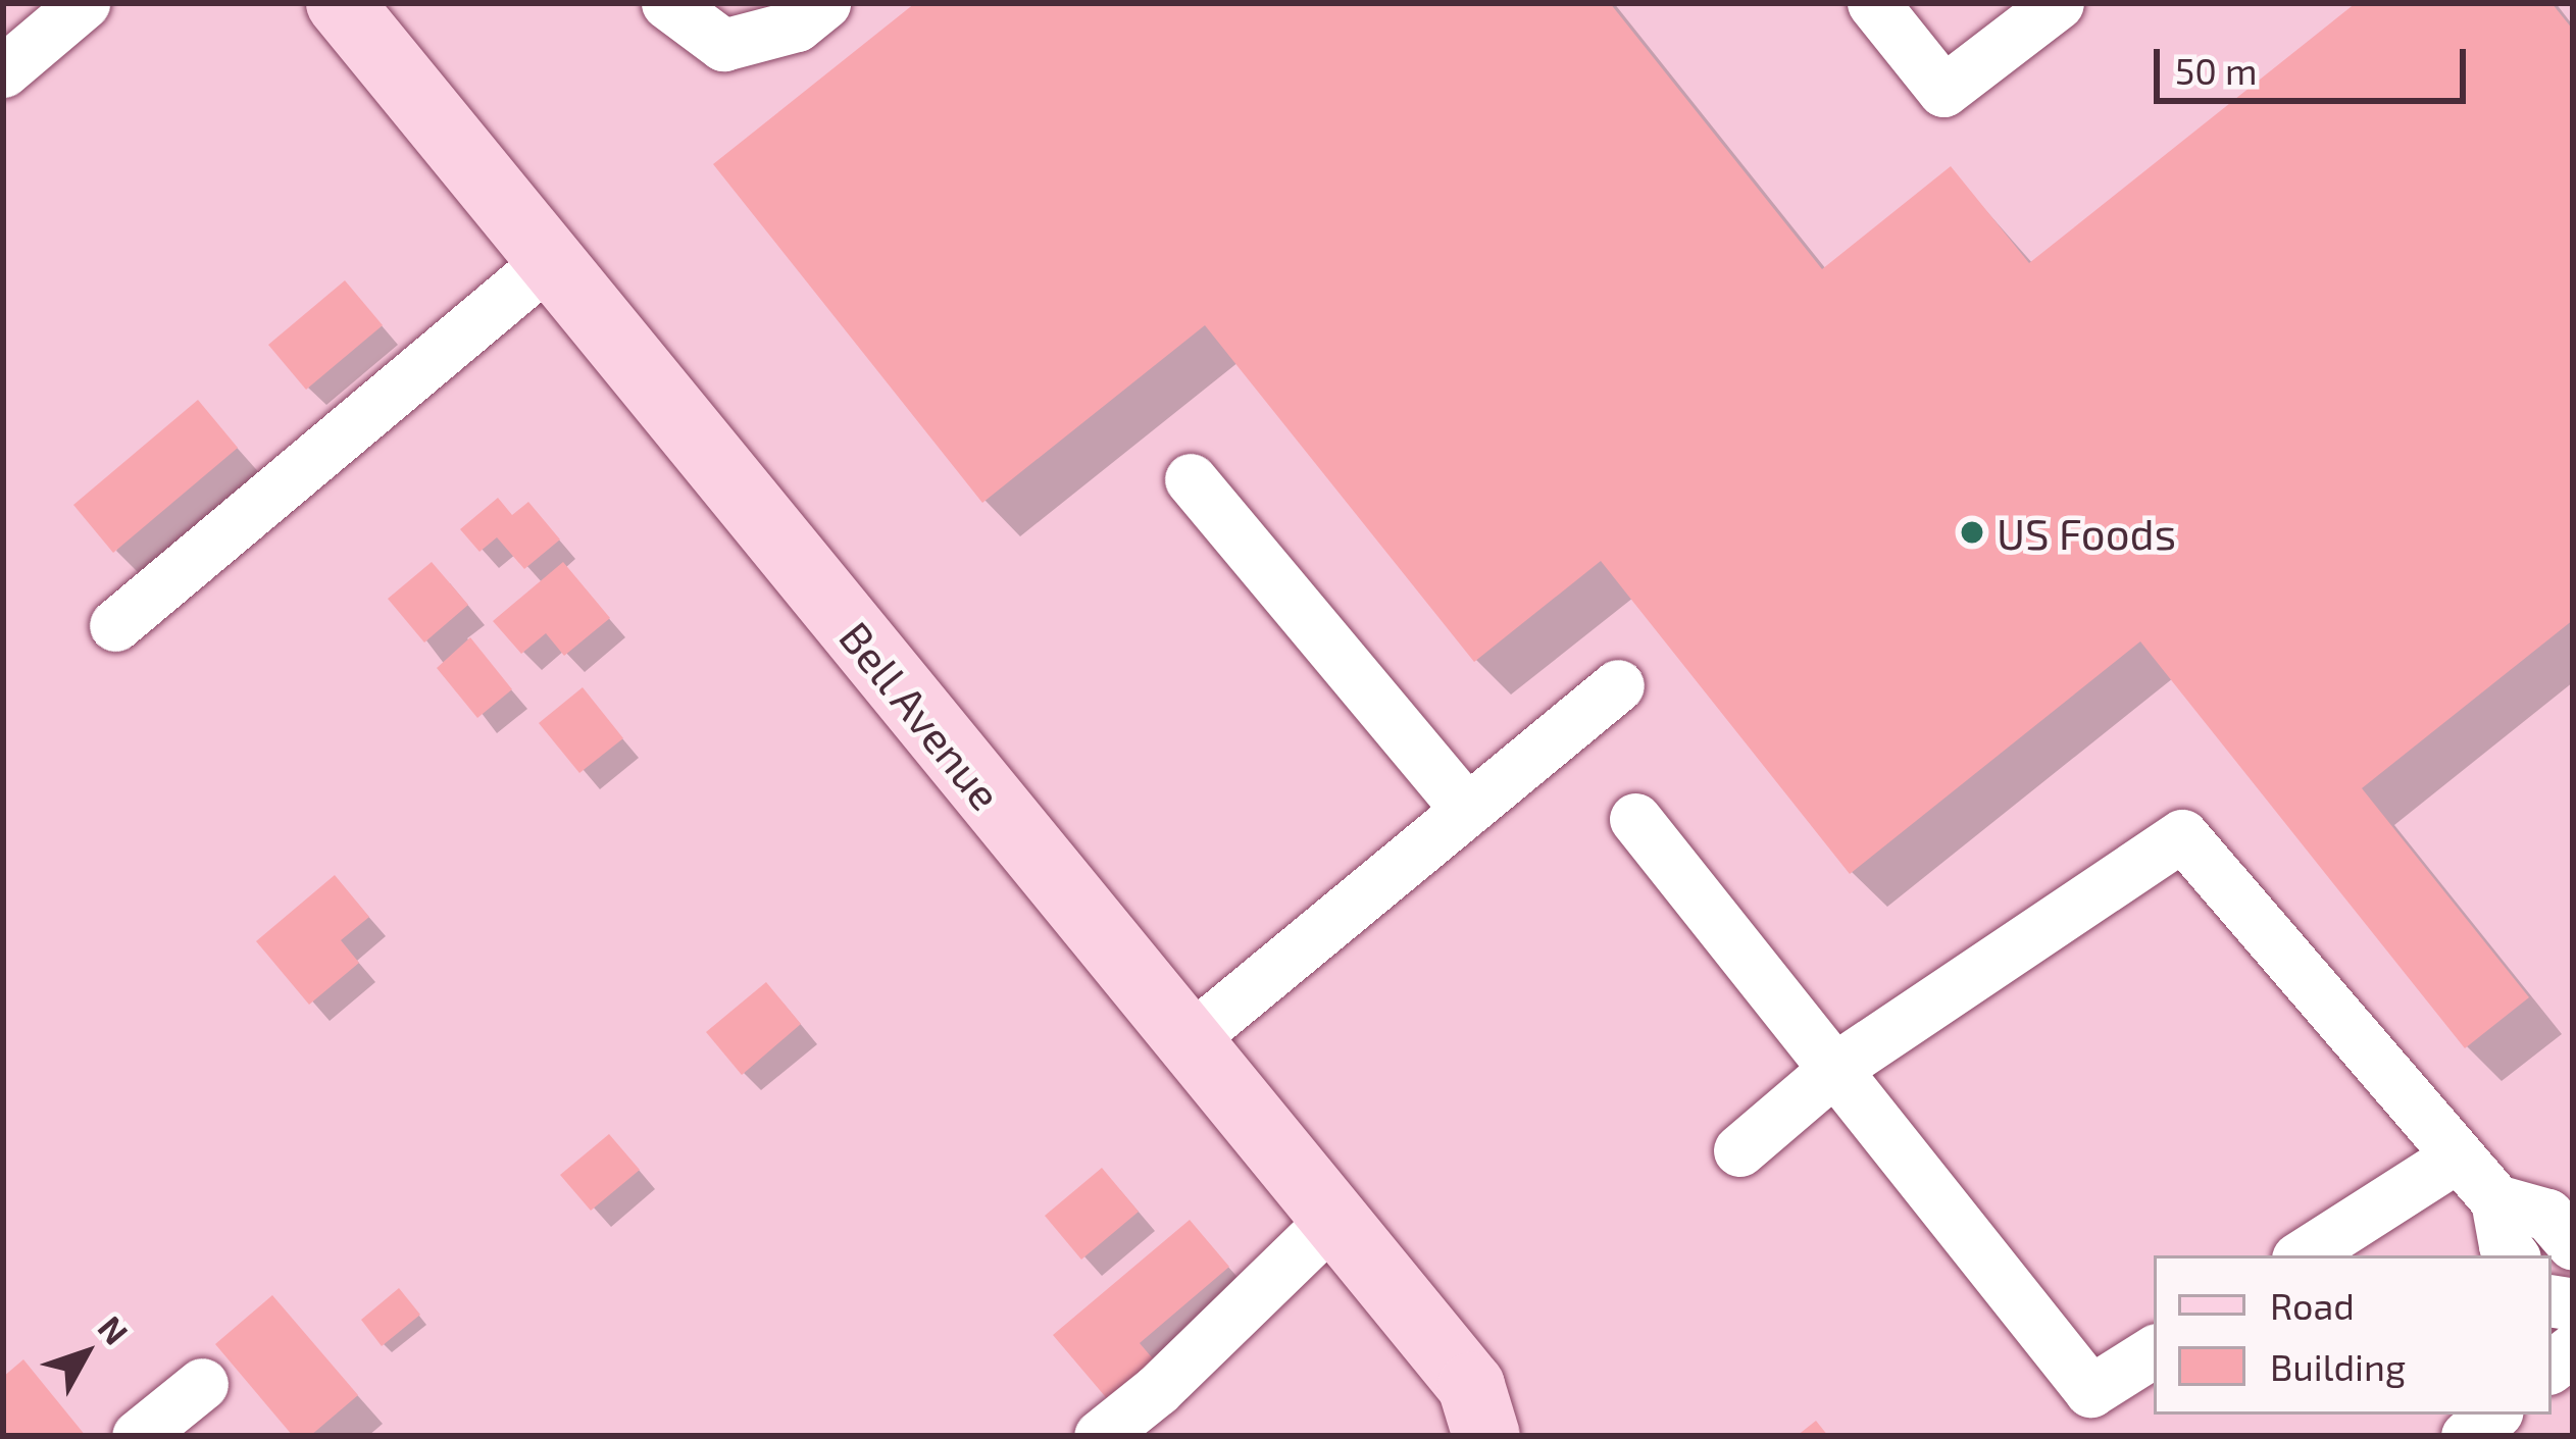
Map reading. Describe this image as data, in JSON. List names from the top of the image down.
{
  "streets": {
    "main road": ["Bell Avenue"]
  },
  "places": ["US Foods"],
  "legend": ["Road", "Building"],
  "scale_bar": "50 m",
  "north": "top right"
}
